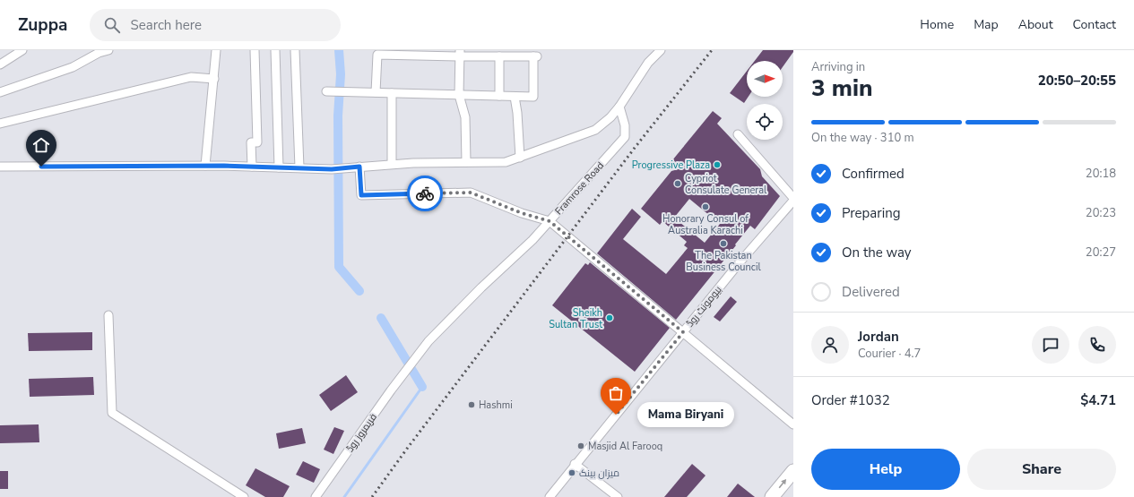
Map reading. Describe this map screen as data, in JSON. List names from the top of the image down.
{
  "streets": {
    "street": ["Framrose Road", "بیومونٹ روڈ", "فریمروز روڈ"]
  },
  "crossings": [
    ["Framrose Road", "فریمروز روڈ"]
  ],
  "places": [
    "Progressive Plaza",
    "Cypriot Consulate General",
    "Honorary Consul of Australia Karachi",
    "The Pakistan Business Council",
    "Sheikh Sultan Trust",
    "Hashmi",
    "Mama Biryani",
    "Masjid Al Farooq",
    "میزان بینک"
  ],
  "north": "right",
  "page": {
    "header": "Zuppa",
    "search": "Search here",
    "nav": [
      "Home",
      "Map",
      "About",
      "Contact"
    ],
    "heading": ["3 min", "Arriving in", "20:50–20:55"],
    "panel": [
      "Jordan",
      "Courier · 4.7",
      "Order #1032",
      "$4.71"
    ],
    "bar": "On the way · 310 m",
    "list": [
      ["Confirmed", "20:18"],
      ["Preparing", "20:23"],
      ["On the way", "20:27"],
      "Delivered"
    ],
    "bubble": "Mama Biryani",
    "buttons": ["Help", "Share"]
  }
}
